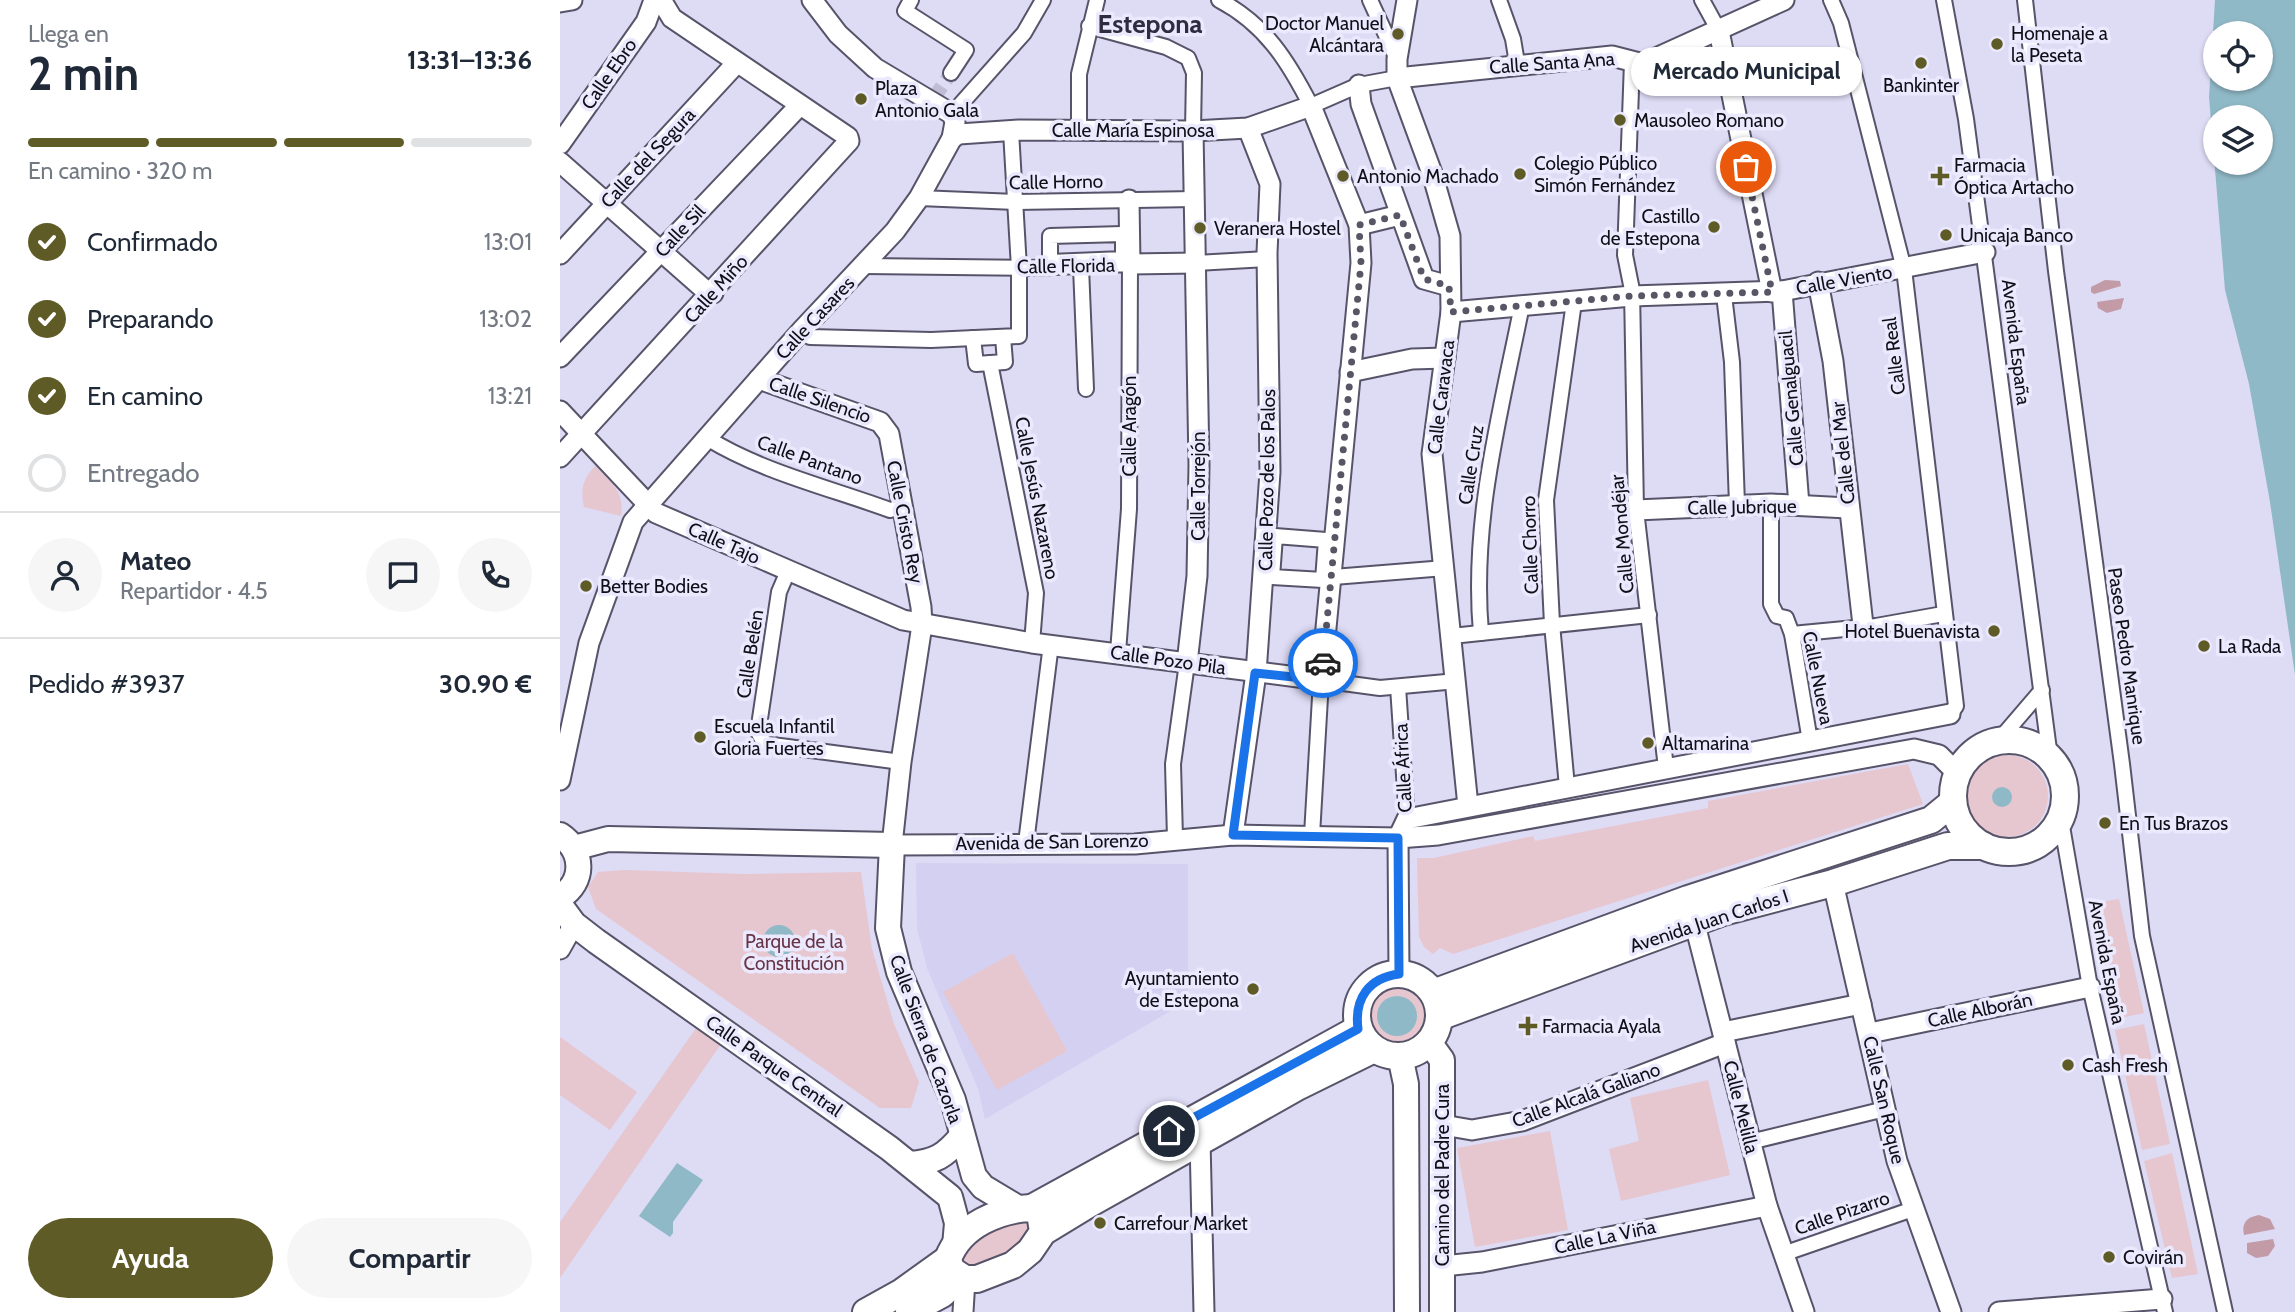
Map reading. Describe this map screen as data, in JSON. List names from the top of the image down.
{
  "streets": {
    "main road": ["Avenida Juan Carlos I"],
    "street": [
      "Calle Santa Ana",
      "Calle Ebro",
      "Calle María Espinosa",
      "Calle del Segura",
      "Calle Horno",
      "Calle Sil",
      "Calle Florida",
      "Calle Viento",
      "Calle Miño",
      "Calle Casares",
      "Avenida España",
      "Calle Real",
      "Calle Caravaca",
      "Calle Genalguacil",
      "Calle Silencio",
      "Calle Aragón",
      "Calle del Mar",
      "Calle Pantano",
      "Calle Cruz",
      "Calle Pozo de los Palos",
      "Calle Torrejón",
      "Calle Jesús Nazareno",
      "Calle Jubrique",
      "Calle Cristo Rey",
      "Calle Mondéjar",
      "Calle Tajo",
      "Calle Chorro",
      "Calle Belén",
      "Paseo Pedro Manrique",
      "Calle Pozo Pila",
      "Calle Nueva",
      "Calle África",
      "Avenida de San Lorenzo",
      "Calle Alborán",
      "Calle Sierra de Cazorla",
      "Calle Parque Central",
      "Calle Alcalá Galiano",
      "Calle San Roque",
      "Calle Melilla",
      "Camino del Padre Cura",
      "Calle Pizarro",
      "Calle La Viña"
    ]
  },
  "crossings": [
    ["Calle Santa Ana", "Calle María Espinosa"],
    ["Calle Santa Ana", "Calle Caravaca"],
    ["Calle Santa Ana", "Calle Genalguacil"],
    ["Calle Santa Ana", "Calle Mondéjar"],
    ["Calle María Espinosa", "Calle Casares"],
    ["Calle María Espinosa", "Calle Pozo de los Palos"],
    ["Calle María Espinosa", "Calle Torrejón"],
    ["Calle Horno", "Calle Casares"],
    ["Calle Horno", "Calle Aragón"],
    ["Calle Horno", "Calle Torrejón"],
    ["Calle Sil", "Calle Miño"],
    ["Calle Florida", "Calle Casares"],
    ["Calle Florida", "Calle Aragón"],
    ["Calle Florida", "Calle Pozo de los Palos"],
    ["Calle Florida", "Calle Torrejón"],
    ["Calle Viento", "Avenida España"],
    ["Calle Viento", "Calle Real"],
    ["Calle Viento", "Calle Caravaca"],
    ["Calle Viento", "Calle Genalguacil"],
    ["Calle Viento", "Calle del Mar"],
    ["Calle Viento", "Calle Cruz"],
    ["Calle Viento", "Calle Mondéjar"],
    ["Calle Viento", "Calle Chorro"],
    ["Calle Miño", "Calle Tajo"],
    ["Calle Casares", "Calle Silencio"],
    ["Calle Casares", "Calle Pantano"],
    ["Calle Casares", "Calle Tajo"],
    ["Avenida España", "Avenida de San Lorenzo"],
    ["Avenida España", "Avenida Juan Carlos I"],
    ["Avenida España", "Calle Alborán"],
    ["Calle Caravaca", "Calle Pozo Pila"],
    ["Calle Genalguacil", "Calle Jubrique"],
    ["Calle Silencio", "Calle Cristo Rey"],
    ["Calle Aragón", "Calle Pozo Pila"],
    ["Calle del Mar", "Calle Jubrique"],
    ["Calle Pantano", "Calle Cristo Rey"],
    ["Calle Pozo de los Palos", "Calle Pozo Pila"],
    ["Calle Pozo de los Palos", "Avenida de San Lorenzo"],
    ["Calle Torrejón", "Calle Pozo Pila"],
    ["Calle Torrejón", "Avenida de San Lorenzo"],
    ["Calle Jesús Nazareno", "Calle Pozo Pila"],
    ["Calle Jesús Nazareno", "Avenida de San Lorenzo"],
    ["Calle Jubrique", "Calle Mondéjar"],
    ["Calle Jubrique", "Calle Nueva"],
    ["Calle Cristo Rey", "Calle Tajo"],
    ["Calle Cristo Rey", "Calle Belén"],
    ["Calle Cristo Rey", "Calle Pozo Pila"],
    ["Calle Cristo Rey", "Avenida de San Lorenzo"],
    ["Calle Cristo Rey", "Calle Sierra de Cazorla"],
    ["Calle Tajo", "Calle Belén"],
    ["Calle Tajo", "Calle Pozo Pila"],
    ["Calle Pozo Pila", "Calle África"],
    ["Calle África", "Avenida de San Lorenzo"],
    ["Calle África", "Avenida Juan Carlos I"],
    ["Calle África", "Camino del Padre Cura"],
    ["Avenida de San Lorenzo", "Avenida Juan Carlos I"],
    ["Avenida de San Lorenzo", "Calle Sierra de Cazorla"],
    ["Avenida Juan Carlos I", "Calle San Roque"],
    ["Avenida Juan Carlos I", "Calle Melilla"],
    ["Avenida Juan Carlos I", "Camino del Padre Cura"],
    ["Calle Alborán", "Calle San Roque"],
    ["Calle Alcalá Galiano", "Calle San Roque"],
    ["Calle Alcalá Galiano", "Calle Melilla"],
    ["Calle Alcalá Galiano", "Camino del Padre Cura"],
    ["Calle San Roque", "Calle Pizarro"],
    ["Calle Melilla", "Calle Pizarro"],
    ["Calle Melilla", "Calle La Viña"],
    ["Camino del Padre Cura", "Calle La Viña"]
  ],
  "districts": ["Estepona"],
  "parks": ["Parque de la Constitución"],
  "places": {
    "other": [
      "Doctor Manuel Alcántara",
      "Homenaje a la Peseta",
      "Bankinter",
      "Plaza Antonio Gala",
      "Mausoleo Romano",
      "Mercado Municipal",
      "Colegio Público Simón Fernández",
      "Antonio Machado",
      "Castillo de Estepona",
      "Veranera Hostel",
      "Unicaja Banco",
      "Better Bodies",
      "Hotel Buenavista",
      "La Rada",
      "Escuela Infantil Gloria Fuertes",
      "Altamarina",
      "En Tus Brazos",
      "Ayuntamiento de Estepona",
      "Cash Fresh",
      "Carrefour Market",
      "Covirán"
    ],
    "health": ["Farmacia Óptica Artacho", "Farmacia Ayala"]
  },
  "page": {
    "heading": ["2 min", "Llega en", "13:31–13:36"],
    "panel": [
      "Mateo",
      "Repartidor · 4.5",
      "Pedido #3937",
      "30.90 €"
    ],
    "bubble": "Mercado Municipal",
    "bar": "En camino · 320 m",
    "list": [
      ["Confirmado", "13:01"],
      ["Preparando", "13:02"],
      ["En camino", "13:21"],
      "Entregado"
    ],
    "buttons": ["Ayuda", "Compartir"]
  }
}
